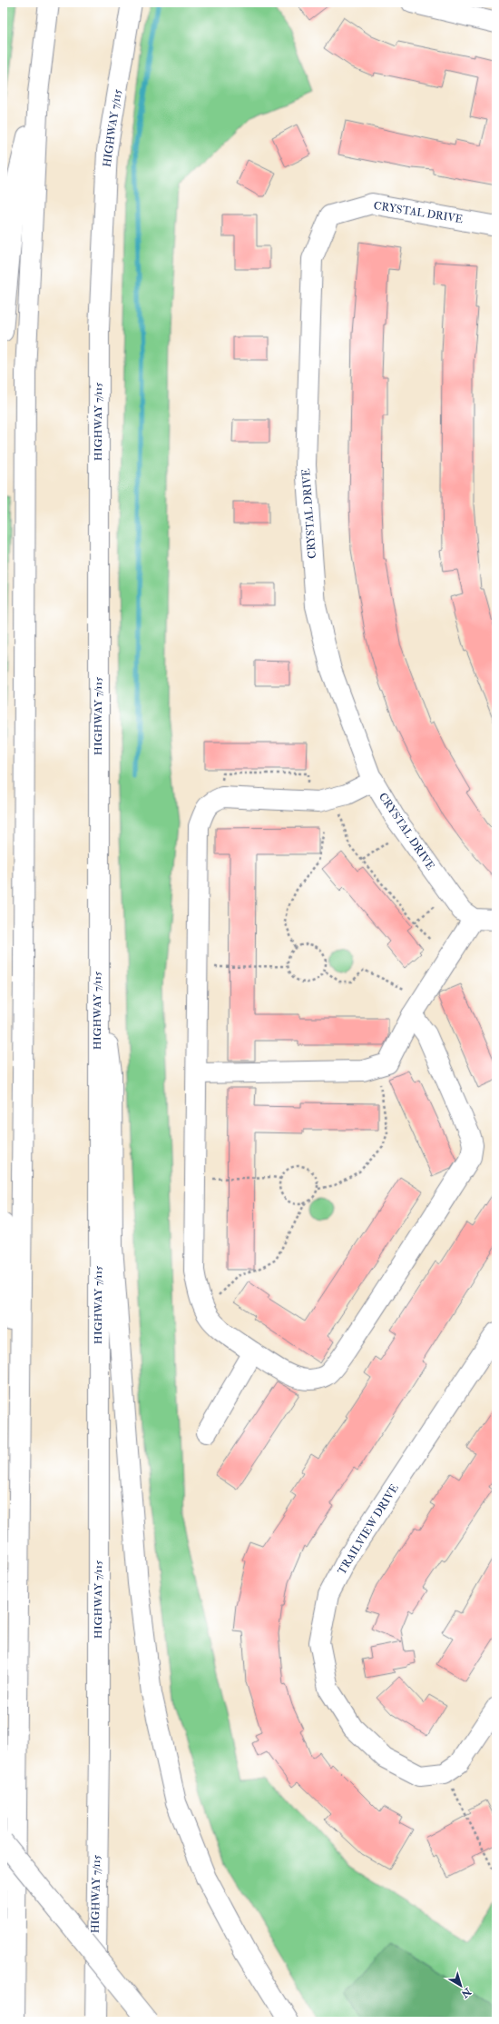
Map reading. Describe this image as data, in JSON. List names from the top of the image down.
{
  "streets": {
    "main road": ["HIGHWAY 7/115", "CRYSTAL DRIVE", "TRAILVIEW DRIVE"]
  },
  "north": "bottom right"
}
